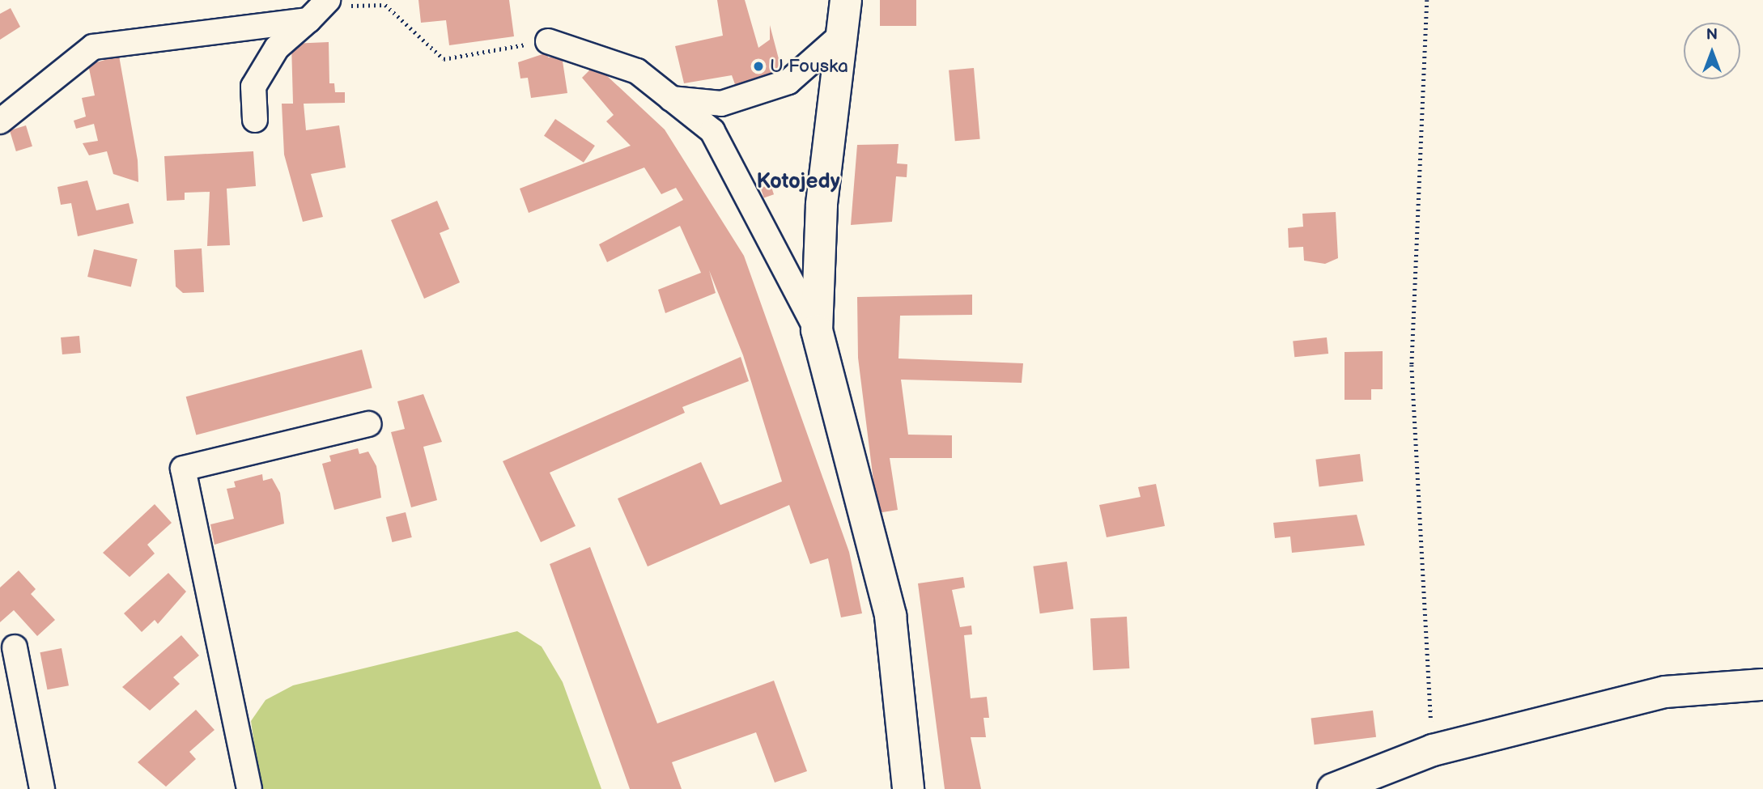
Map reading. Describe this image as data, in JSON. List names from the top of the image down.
{
  "districts": ["Kotojedy"],
  "places": ["U Fouska"],
  "north": "top"
}
